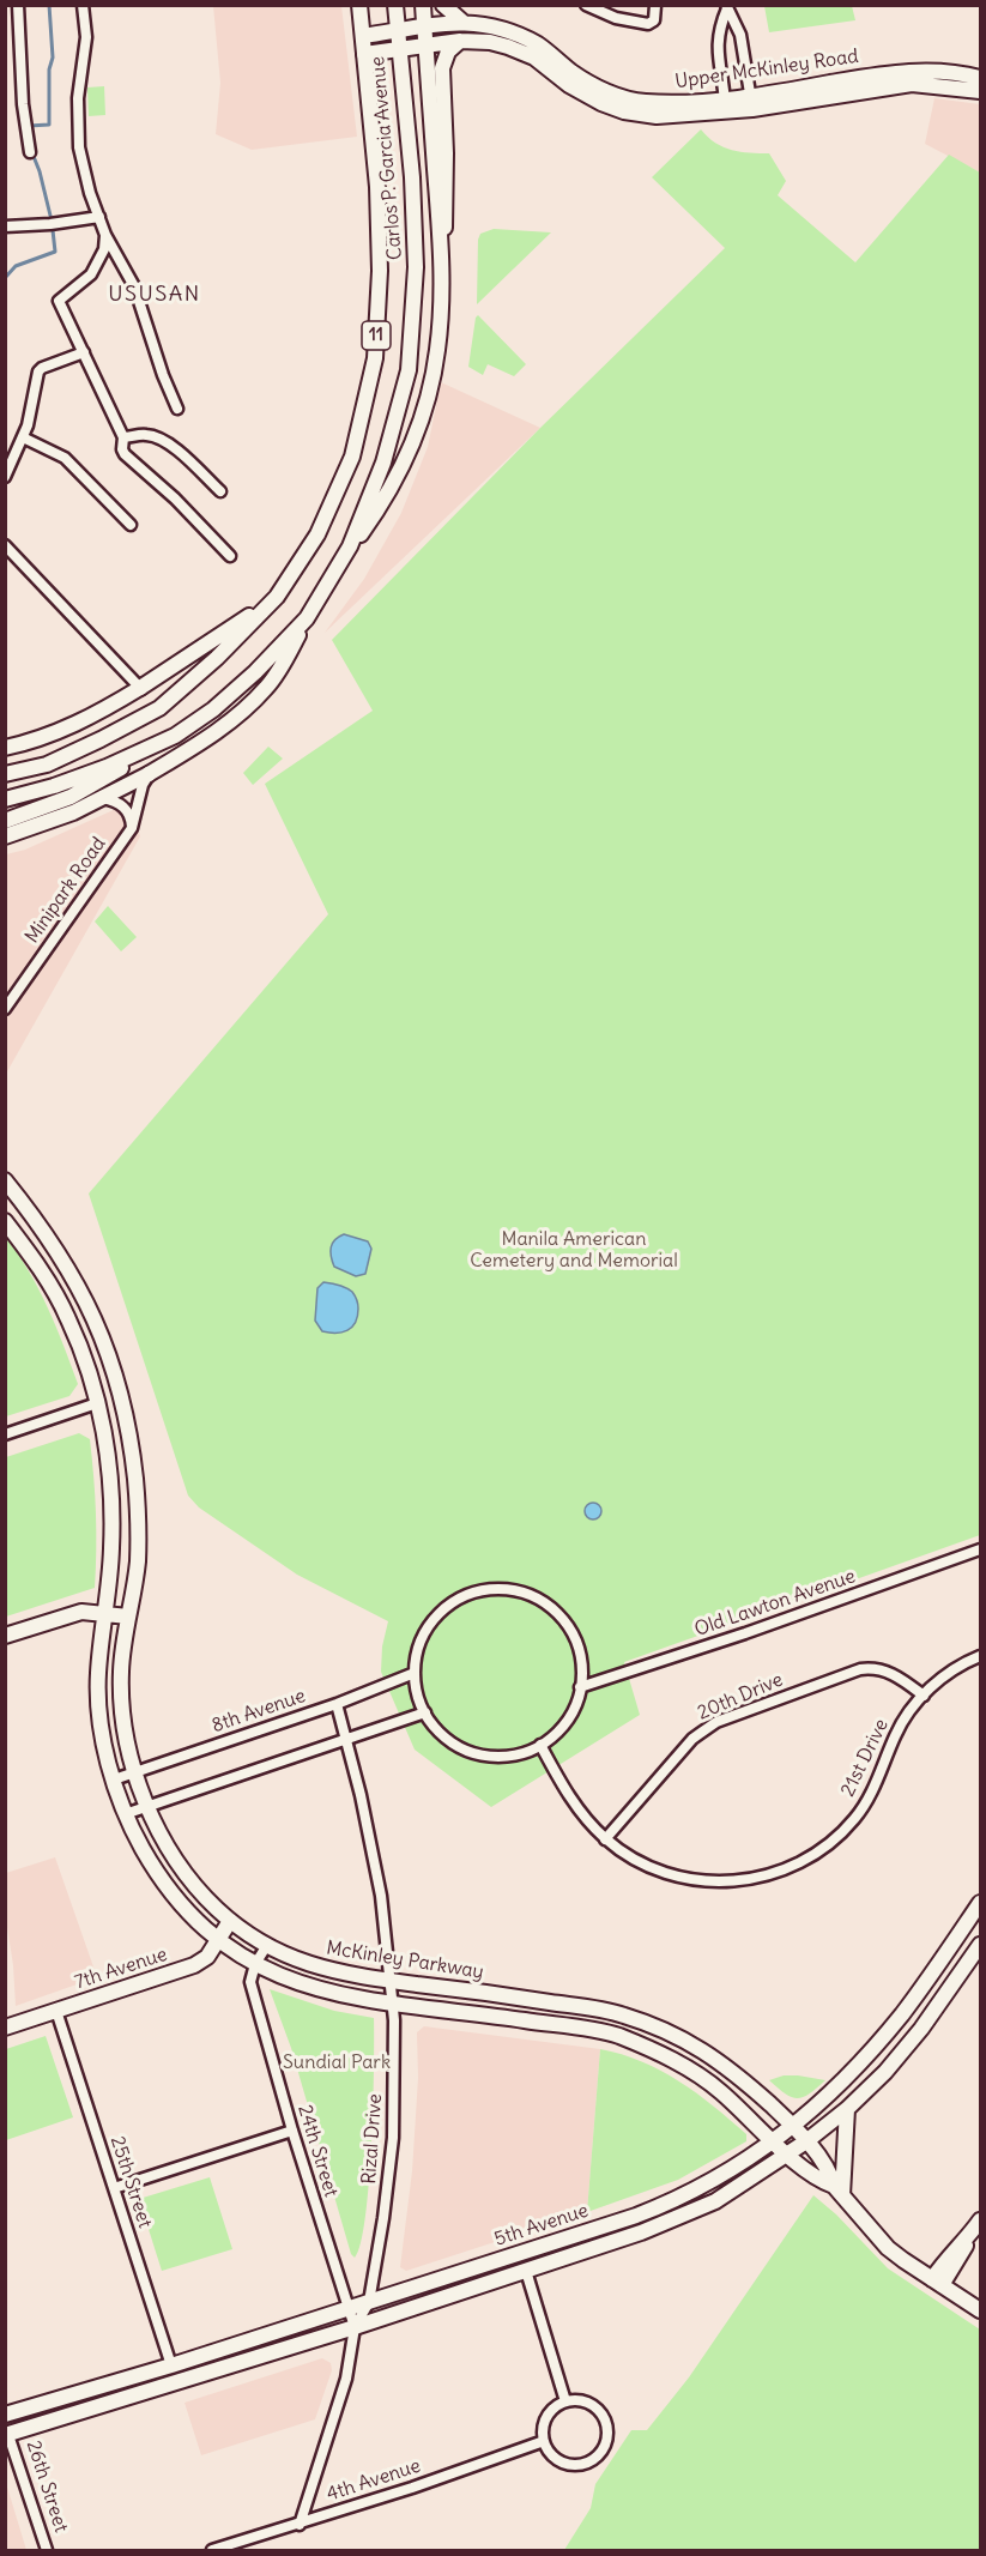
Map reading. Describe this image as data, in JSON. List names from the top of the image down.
{
  "streets": {
    "main road": [
      "Upper McKinley Road",
      "Carlos P. Garcia Avenue",
      "11",
      "McKinley Parkway",
      "7th Avenue",
      "5th Avenue",
      "26th Street"
    ],
    "street": [
      "Minipark Road",
      "Old Lawton Avenue",
      "20th Drive",
      "8th Avenue",
      "21st Drive",
      "Rizal Drive",
      "24th Street",
      "25th Street",
      "4th Avenue"
    ]
  },
  "crossings": [
    ["Upper McKinley Road", "Carlos P. Garcia Avenue"],
    ["Old Lawton Avenue", "8th Avenue"],
    ["Old Lawton Avenue", "21st Drive"],
    ["20th Drive", "21st Drive"],
    ["8th Avenue", "21st Drive"],
    ["8th Avenue", "McKinley Parkway"],
    ["8th Avenue", "Rizal Drive"],
    ["McKinley Parkway", "7th Avenue"],
    ["McKinley Parkway", "Rizal Drive"],
    ["McKinley Parkway", "24th Street"],
    ["McKinley Parkway", "5th Avenue"],
    ["7th Avenue", "25th Street"],
    ["Rizal Drive", "24th Street"],
    ["Rizal Drive", "5th Avenue"],
    ["Rizal Drive", "4th Avenue"],
    ["24th Street", "5th Avenue"],
    ["25th Street", "5th Avenue"],
    ["5th Avenue", "26th Street"]
  ],
  "districts": ["USUSAN"],
  "parks": ["Manila American Cemetery and Memorial", "Sundial Park"]
}
